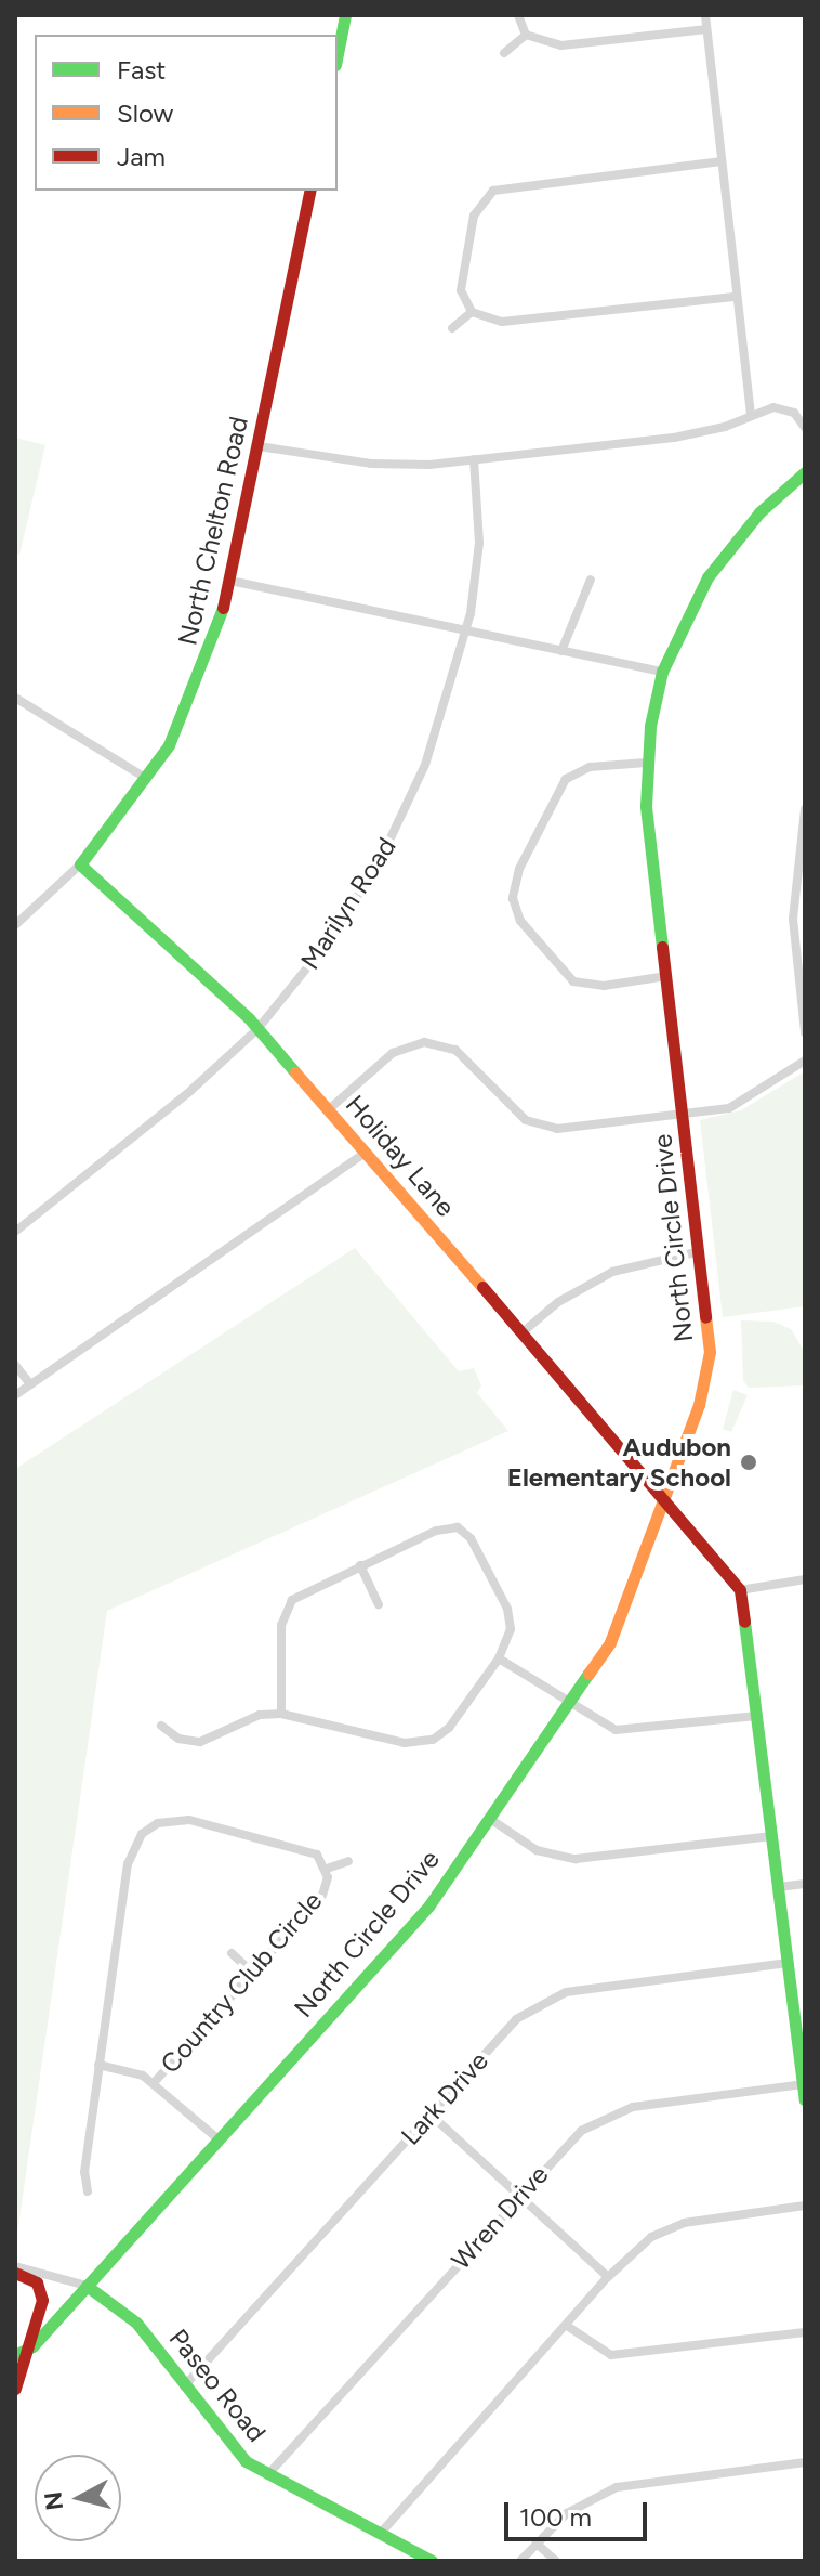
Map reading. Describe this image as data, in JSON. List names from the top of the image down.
{
  "streets": {
    "street": [
      "North Chelton Road",
      "Marilyn Road",
      "Holiday Lane",
      "North Circle Drive",
      "Country Club Circle",
      "Lark Drive",
      "Wren Drive",
      "Paseo Road"
    ]
  },
  "crossings": [
    ["North Chelton Road", "Holiday Lane"],
    ["Marilyn Road", "Holiday Lane"],
    ["Holiday Lane", "North Circle Drive"],
    ["North Circle Drive", "Country Club Circle"],
    ["North Circle Drive", "Paseo Road"],
    ["Lark Drive", "Paseo Road"],
    ["Wren Drive", "Paseo Road"]
  ],
  "places": ["Audubon Elementary School"],
  "legend": ["Fast", "Slow", "Jam"],
  "scale_bar": "100 m",
  "north": "left"
}
